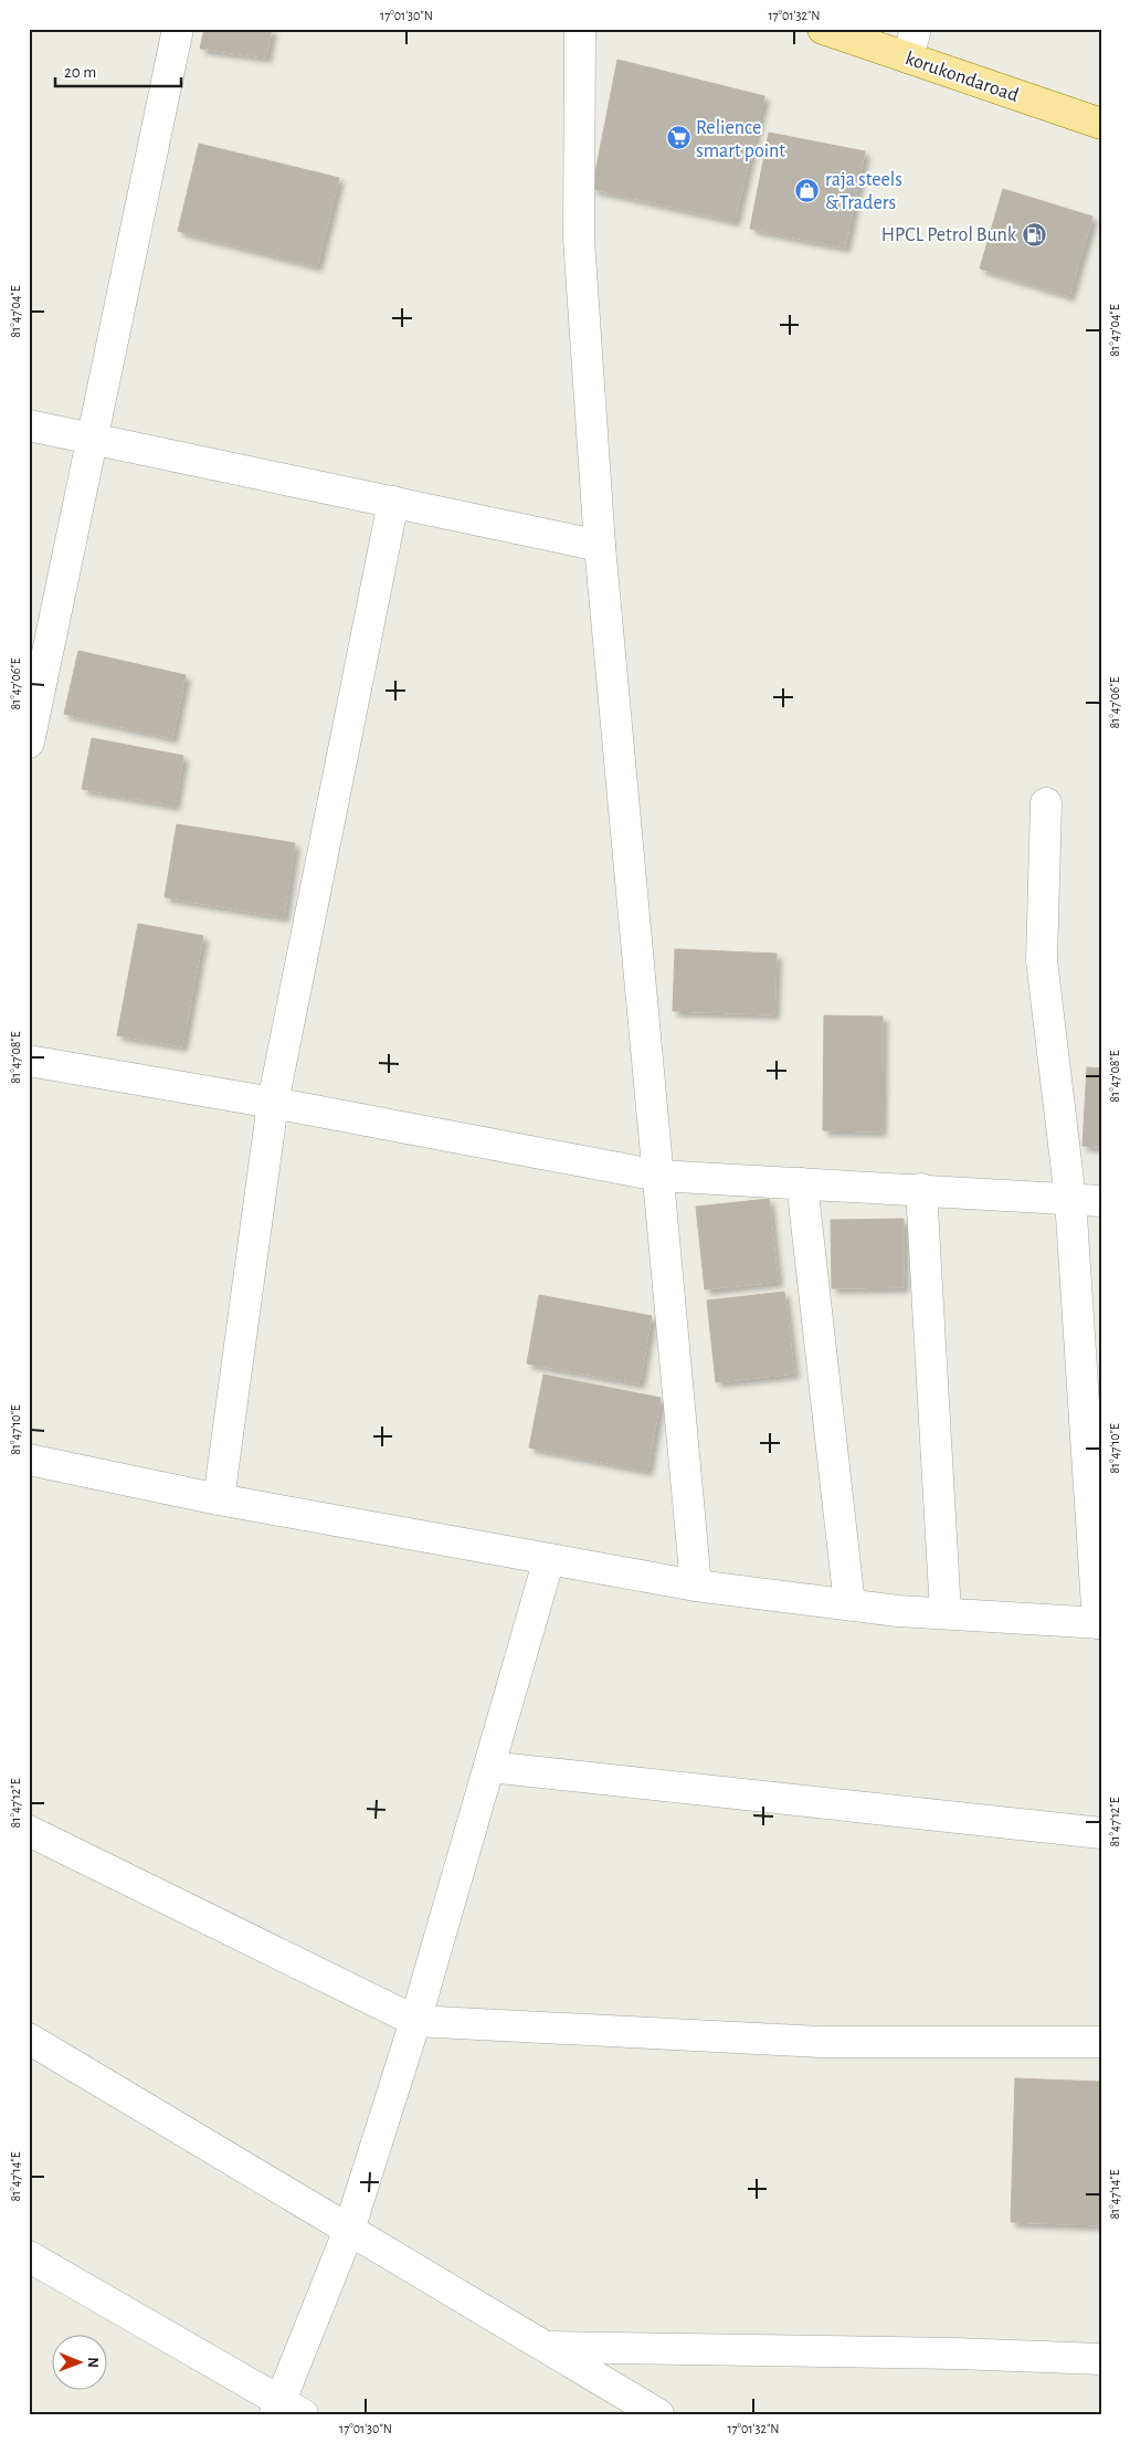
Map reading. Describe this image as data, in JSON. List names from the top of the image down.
{
  "streets": {
    "main road": ["korukondaroad"]
  },
  "places": {
    "supermarket": ["Relience smart point"],
    "shop": ["raja steels &Traders"],
    "fuel station": ["HPCL Petrol Bunk"]
  },
  "scale_bar": "20 m",
  "north": "right",
  "coordinates": [
    "17°01'30\"N",
    "17°01'32\"N",
    "81°47'04\"E",
    "81°47'06\"E",
    "81°47'08\"E",
    "81°47'10\"E",
    "81°47'12\"E",
    "81°47'14\"E"
  ]
}
